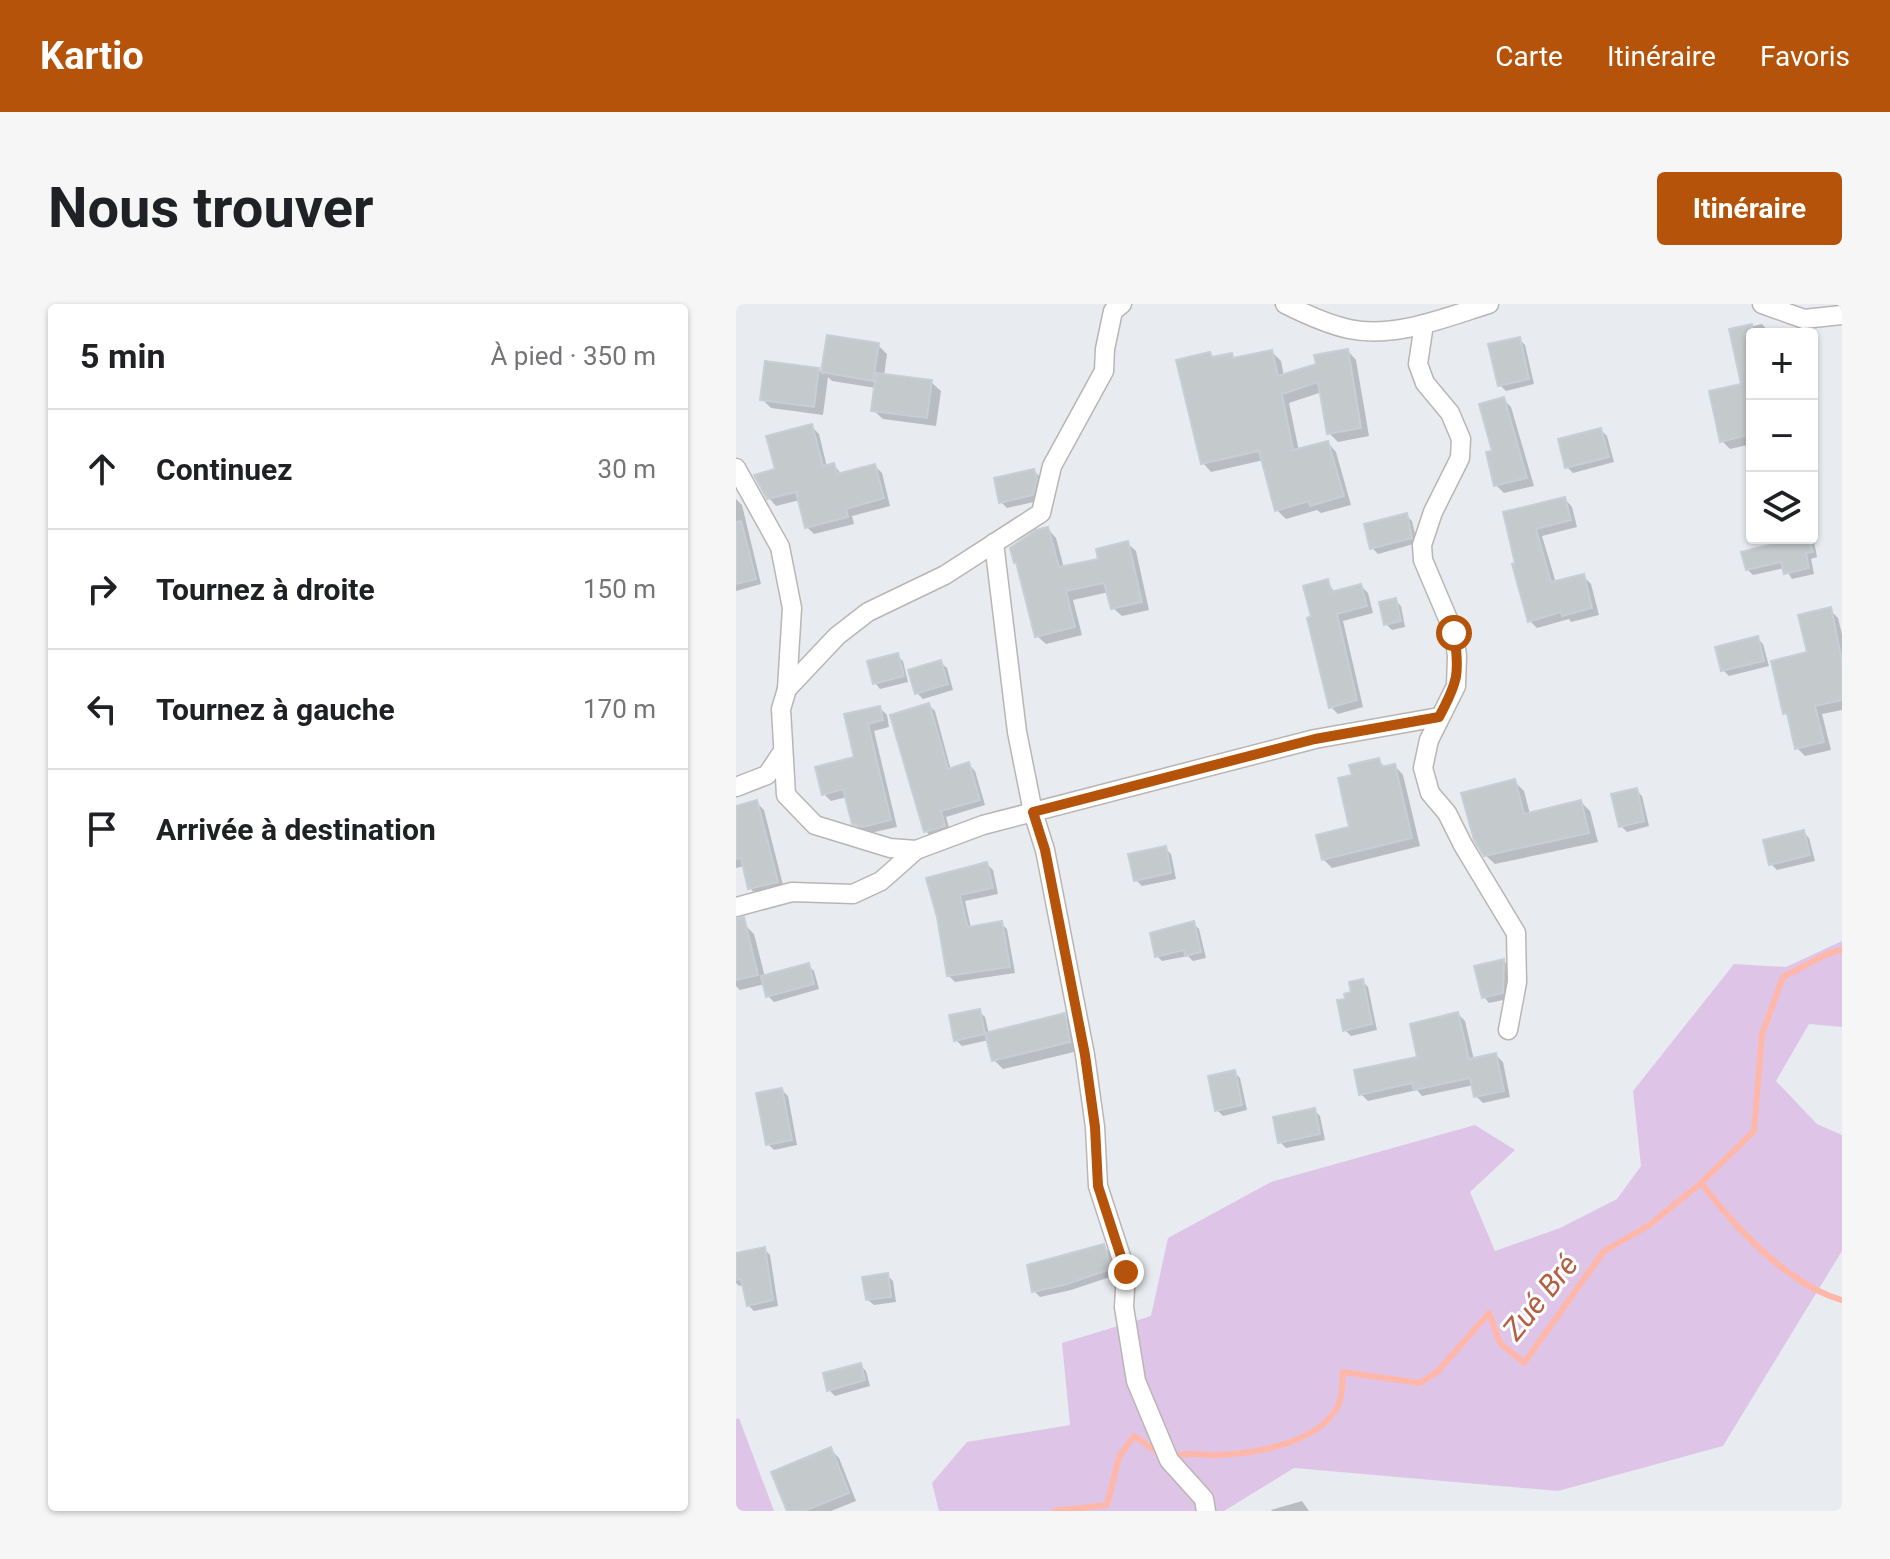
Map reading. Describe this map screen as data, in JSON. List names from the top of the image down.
{
  "water": ["Zué Bré"],
  "page": {
    "header": "Kartio",
    "nav": ["Carte", "Itinéraire", "Favoris"],
    "buttons": "Itinéraire",
    "title": "Nous trouver",
    "heading": ["5 min", "À pied · 350 m"],
    "map_buttons": ["+", "−"],
    "list": [
      ["Continuez", "30 m"],
      ["Tournez à droite", "150 m"],
      ["Tournez à gauche", "170 m"],
      "Arrivée à destination"
    ]
  }
}
